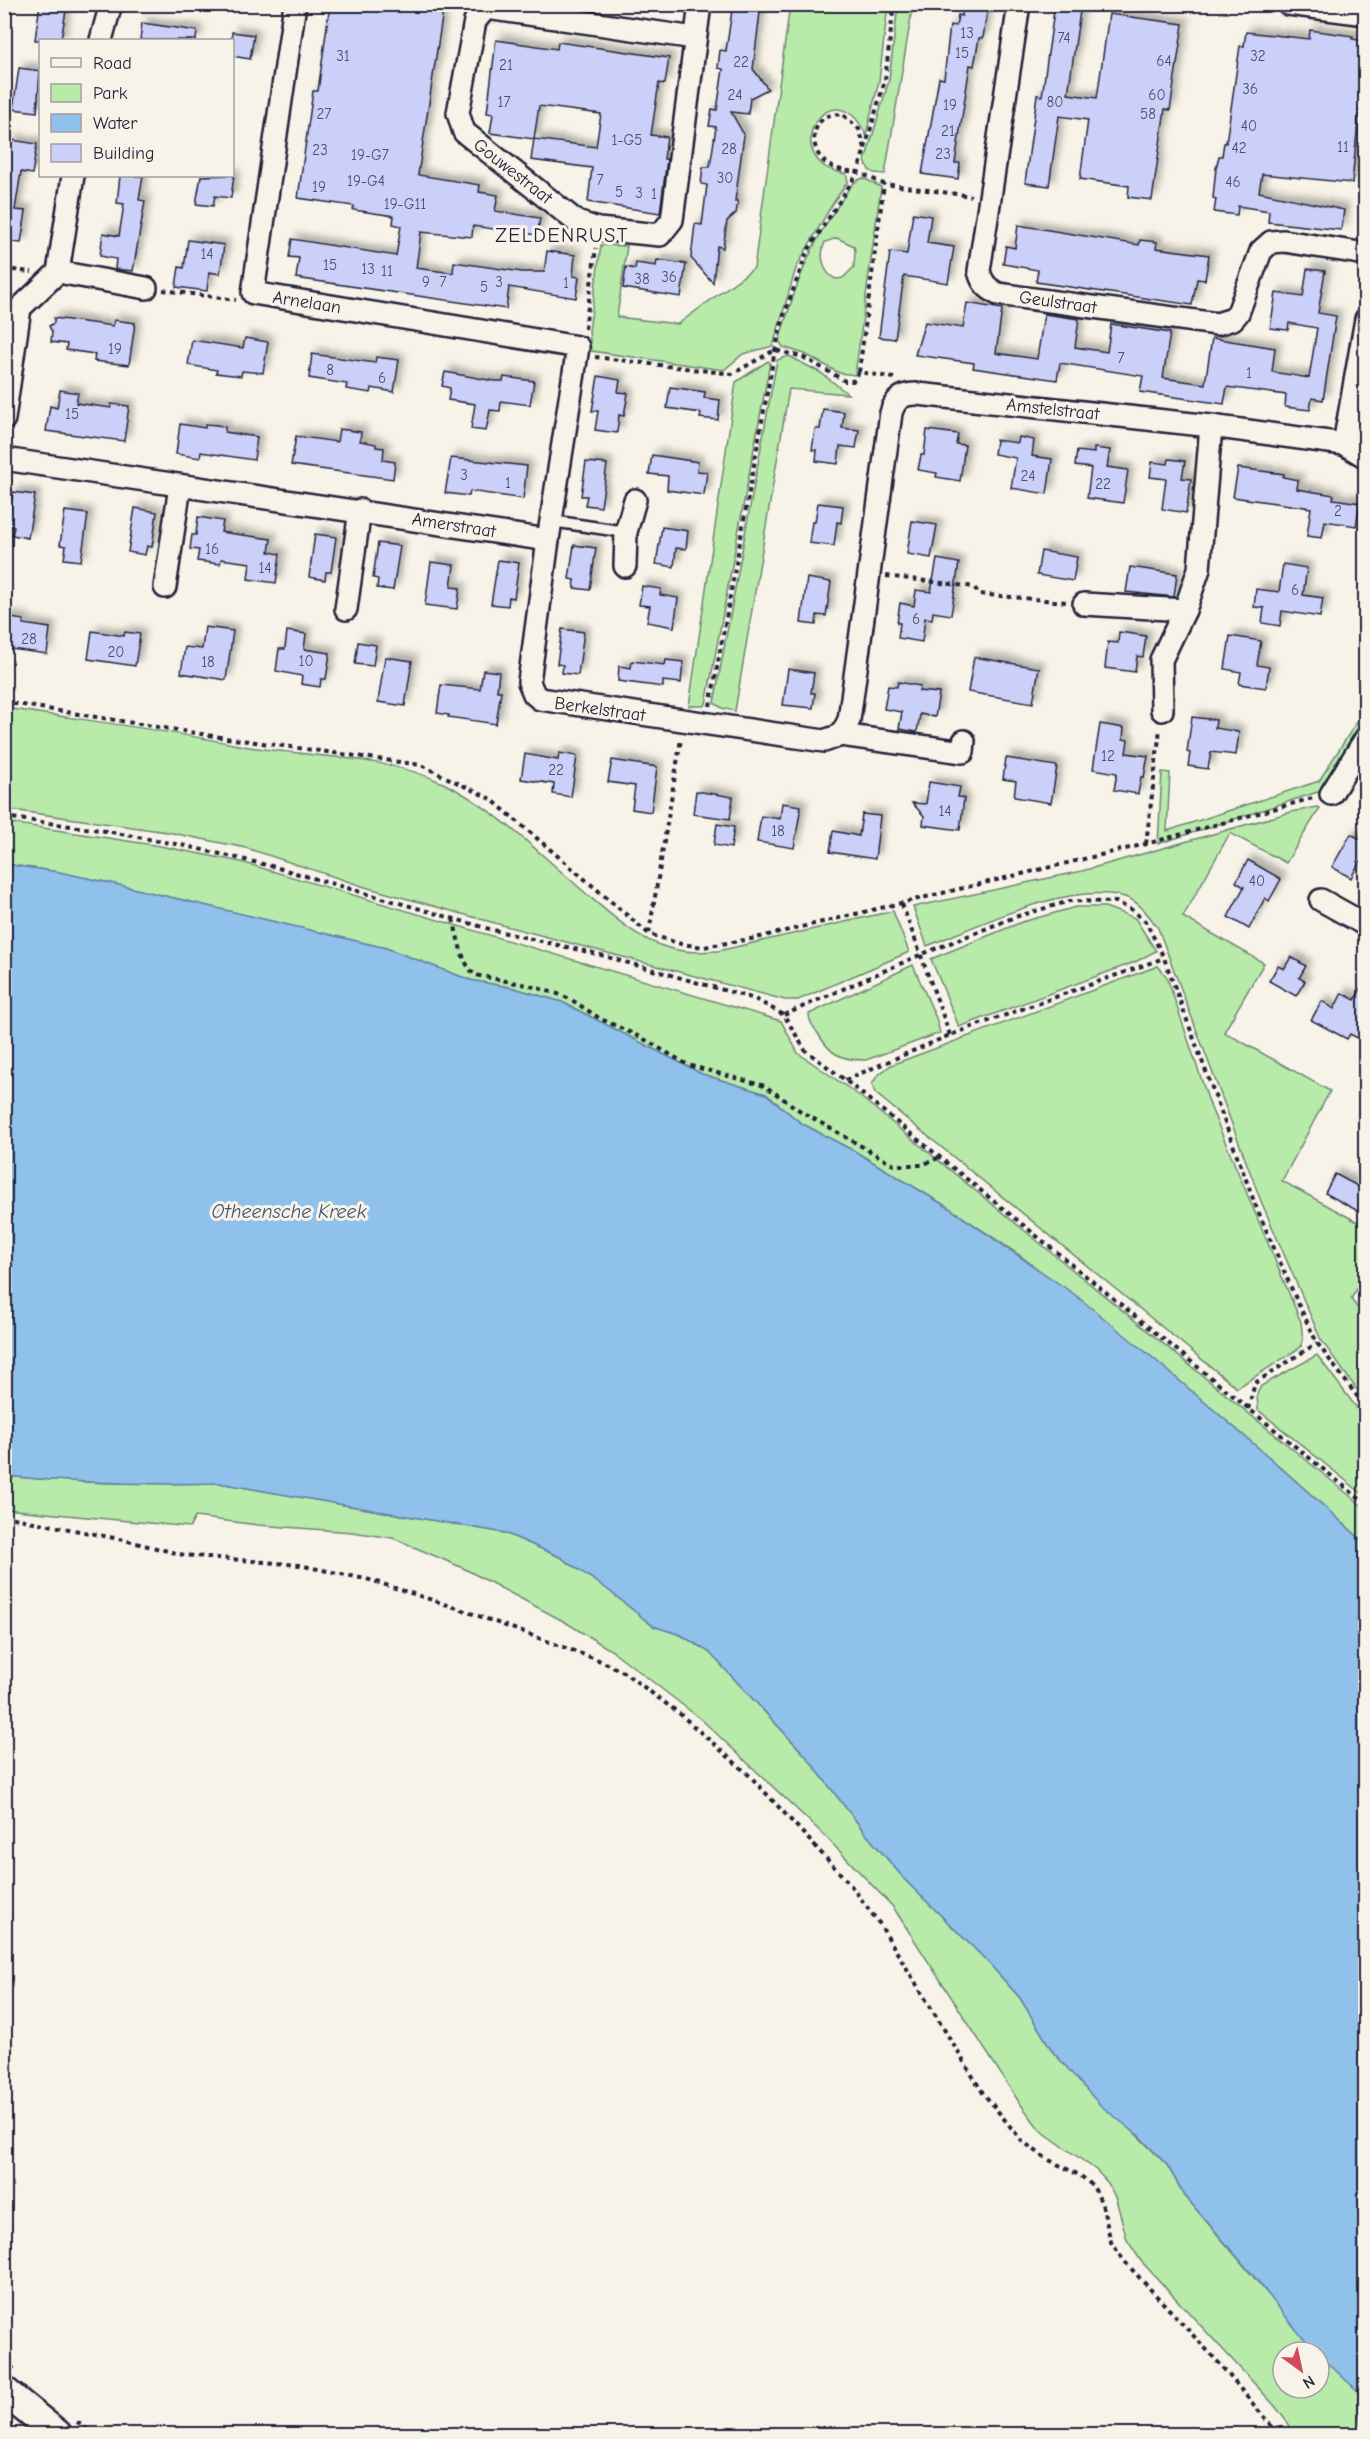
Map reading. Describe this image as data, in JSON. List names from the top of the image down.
{
  "streets": {
    "street": [
      "Gouwestraat",
      "Arnelaan",
      "Geulstraat",
      "Amstelstraat",
      "Amerstraat",
      "Berkelstraat"
    ]
  },
  "crossings": [
    ["Arnelaan", "Berkelstraat"],
    ["Amerstraat", "Berkelstraat"]
  ],
  "districts": ["ZELDENRUST"],
  "water": ["Otheensche Kreek"],
  "house_numbers": [
    "13",
    "74",
    "15",
    "31",
    "32",
    "64",
    "22",
    "21",
    "36",
    "24",
    "60",
    "17",
    "80",
    "19",
    "27",
    "58",
    "40",
    "21",
    "1-G5",
    "11",
    "42",
    "28",
    "23",
    "23",
    "19-G7",
    "30",
    "7",
    "19-G4",
    "46",
    "19",
    "5",
    "3",
    "1",
    "19-G11",
    "14",
    "15",
    "13",
    "11",
    "36",
    "38",
    "9",
    "7",
    "3",
    "1",
    "5",
    "19",
    "7",
    "8",
    "1",
    "6",
    "15",
    "3",
    "24",
    "1",
    "22",
    "2",
    "16",
    "14",
    "6",
    "6",
    "28",
    "20",
    "10",
    "18",
    "12",
    "22",
    "14",
    "18",
    "40"
  ],
  "legend": [
    "Road",
    "Park",
    "Water",
    "Building"
  ],
  "north": "bottom right"
}
